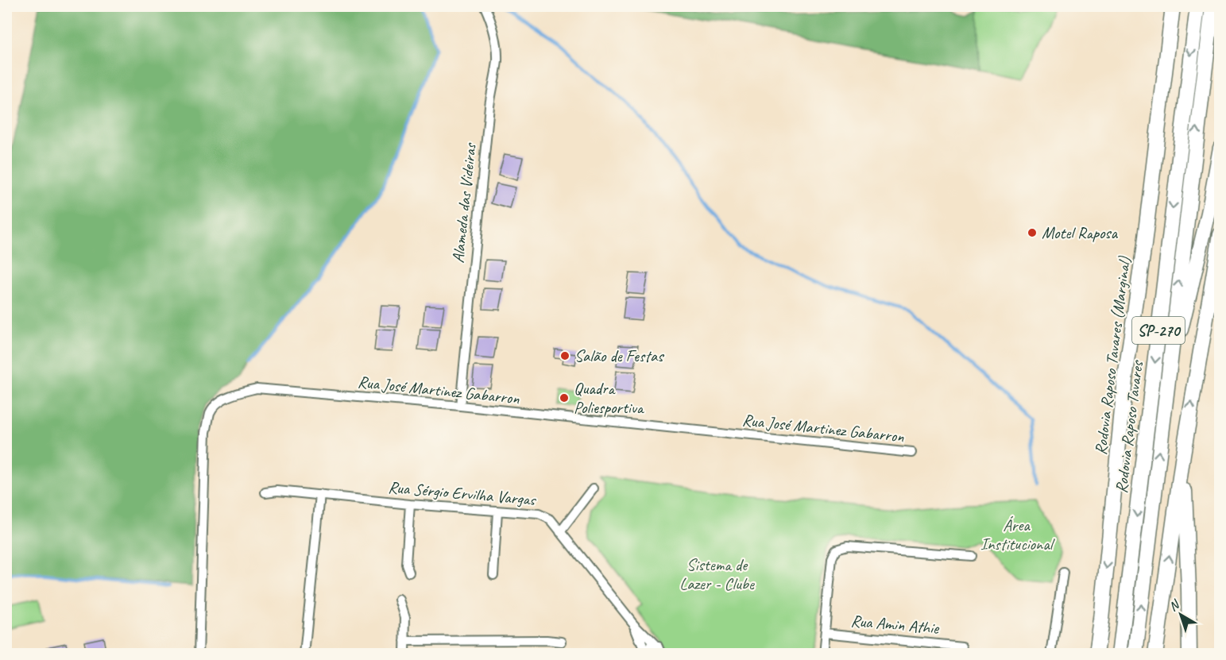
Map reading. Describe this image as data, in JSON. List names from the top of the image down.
{
  "streets": {
    "highway": ["SP-270", "Rodovia Raposo Tavares (Marginal)", "Rodovia Raposo Tavares"],
    "street": [
      "Alameda das Videiras",
      "Rua José Martinez Gabarron",
      "Rua Sérgio Ervilha Vargas",
      "Rua Amin Athie"
    ]
  },
  "crossings": [
    ["Alameda das Videiras", "Rua José Martinez Gabarron"]
  ],
  "parks": ["Área Institucional", "Sistema de Lazer - Clube"],
  "places": ["Motel Raposa", "Salão de Festas", "Quadra Poliesportiva"],
  "north": "top left"
}
